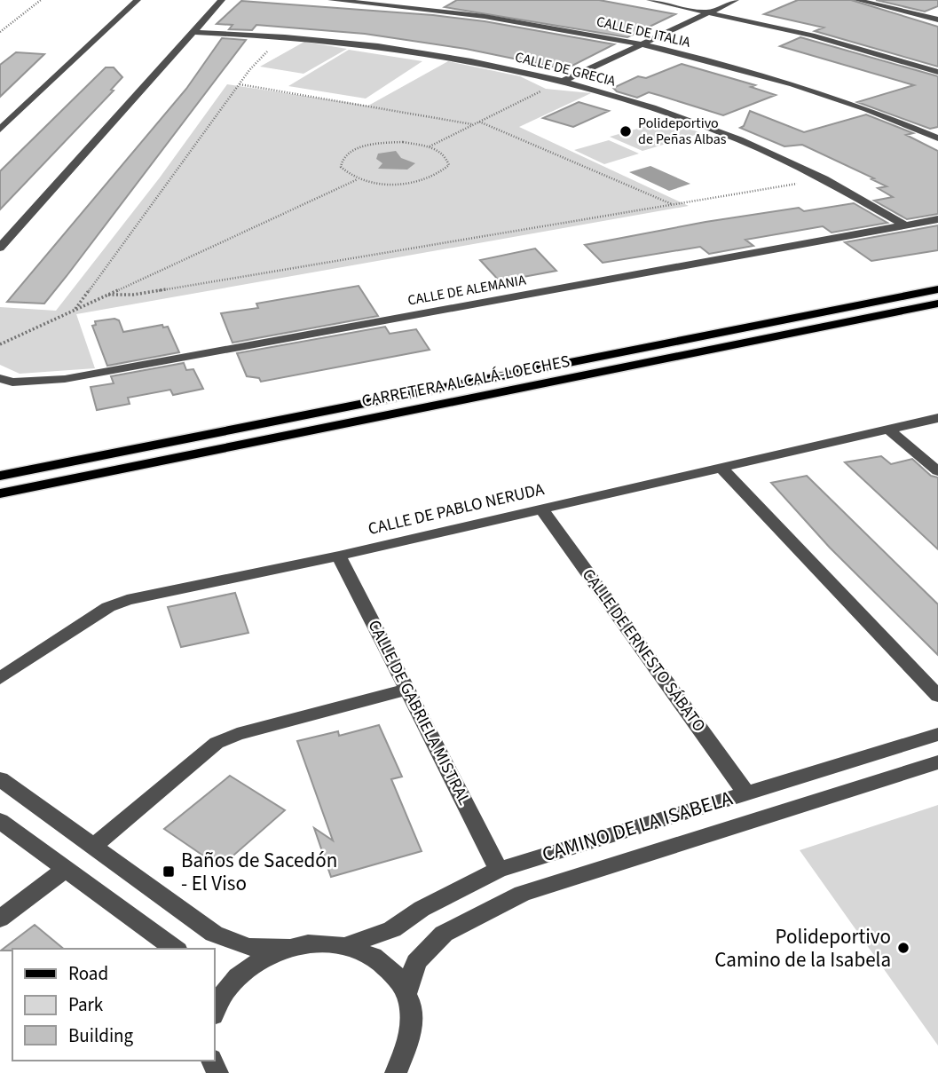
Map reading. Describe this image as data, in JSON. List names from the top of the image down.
{
  "streets": {
    "main road": ["CARRETERA ALCALÁ-LOECHES"],
    "street": [
      "CALLE DE ITALIA",
      "CALLE DE GRECIA",
      "CALLE DE ALEMANIA",
      "CALLE DE PABLO NERUDA",
      "CALLE DE ERNESTO SÁBATO",
      "CALLE DE GABRIELA MISTRAL",
      "CAMINO DE LA ISABELA"
    ]
  },
  "crossings": [
    ["CALLE DE GRECIA", "CALLE DE ALEMANIA"],
    ["CALLE DE PABLO NERUDA", "CALLE DE ERNESTO SÁBATO"],
    ["CALLE DE PABLO NERUDA", "CALLE DE GABRIELA MISTRAL"],
    ["CALLE DE ERNESTO SÁBATO", "CAMINO DE LA ISABELA"],
    ["CALLE DE GABRIELA MISTRAL", "CAMINO DE LA ISABELA"]
  ],
  "places": {
    "other": ["Polideportivo de Peñas Albas", "Polideportivo Camino de la Isabela"],
    "transit": ["Baños de Sacedón - El Viso"]
  },
  "legend": ["Road", "Park", "Building"]
}
